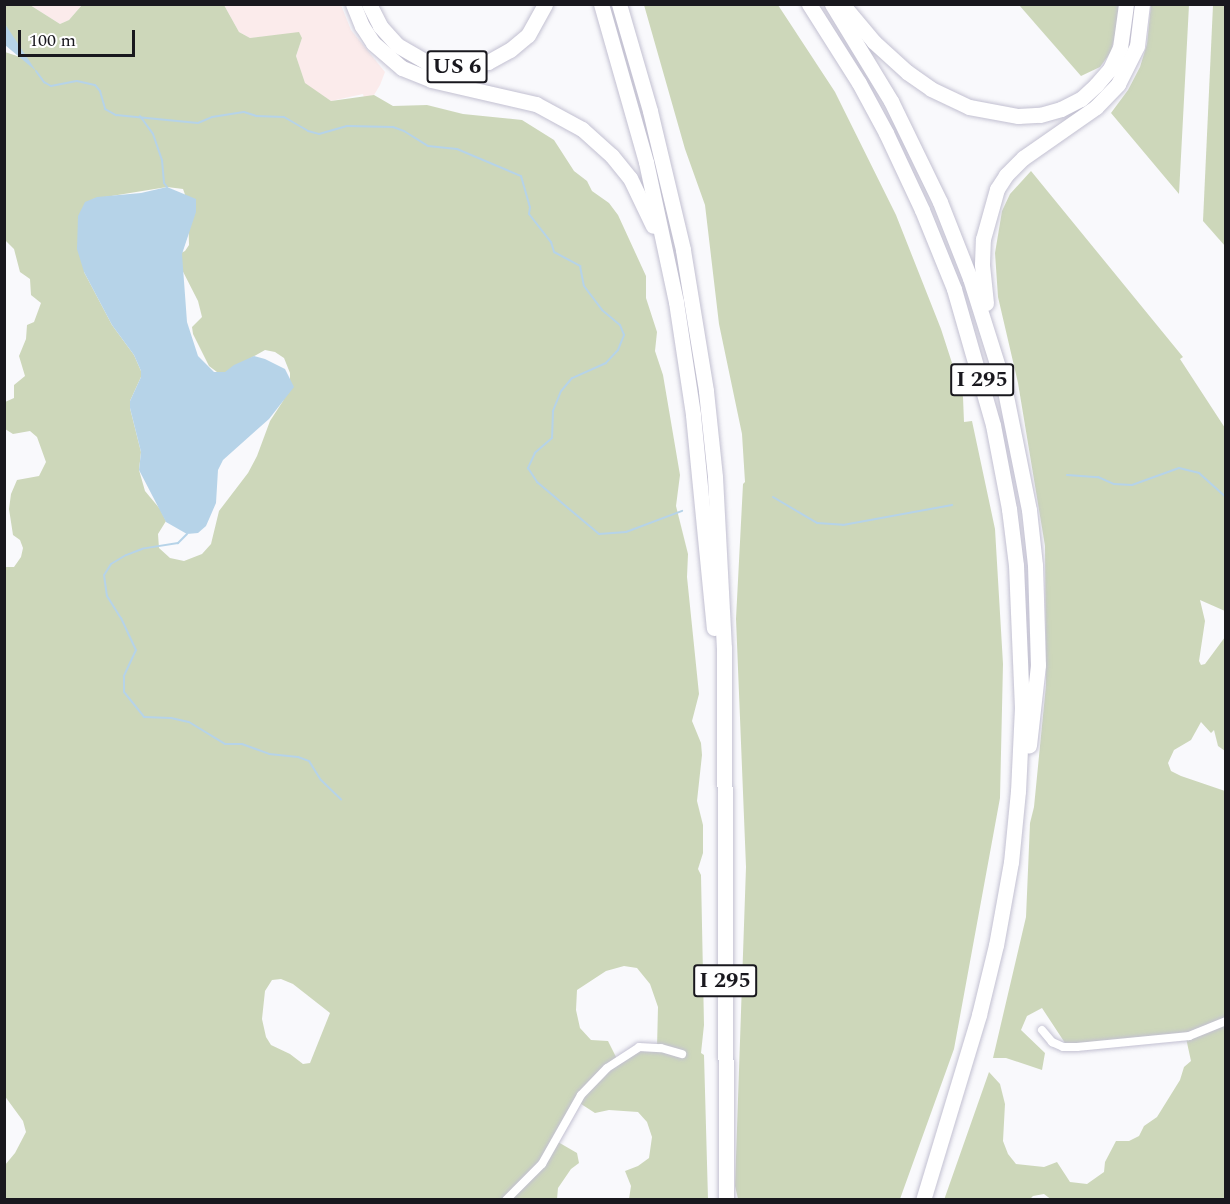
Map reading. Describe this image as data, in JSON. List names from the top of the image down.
{
  "streets": {
    "highway": ["US 6", "I 295"]
  },
  "scale_bar": "100 m"
}
